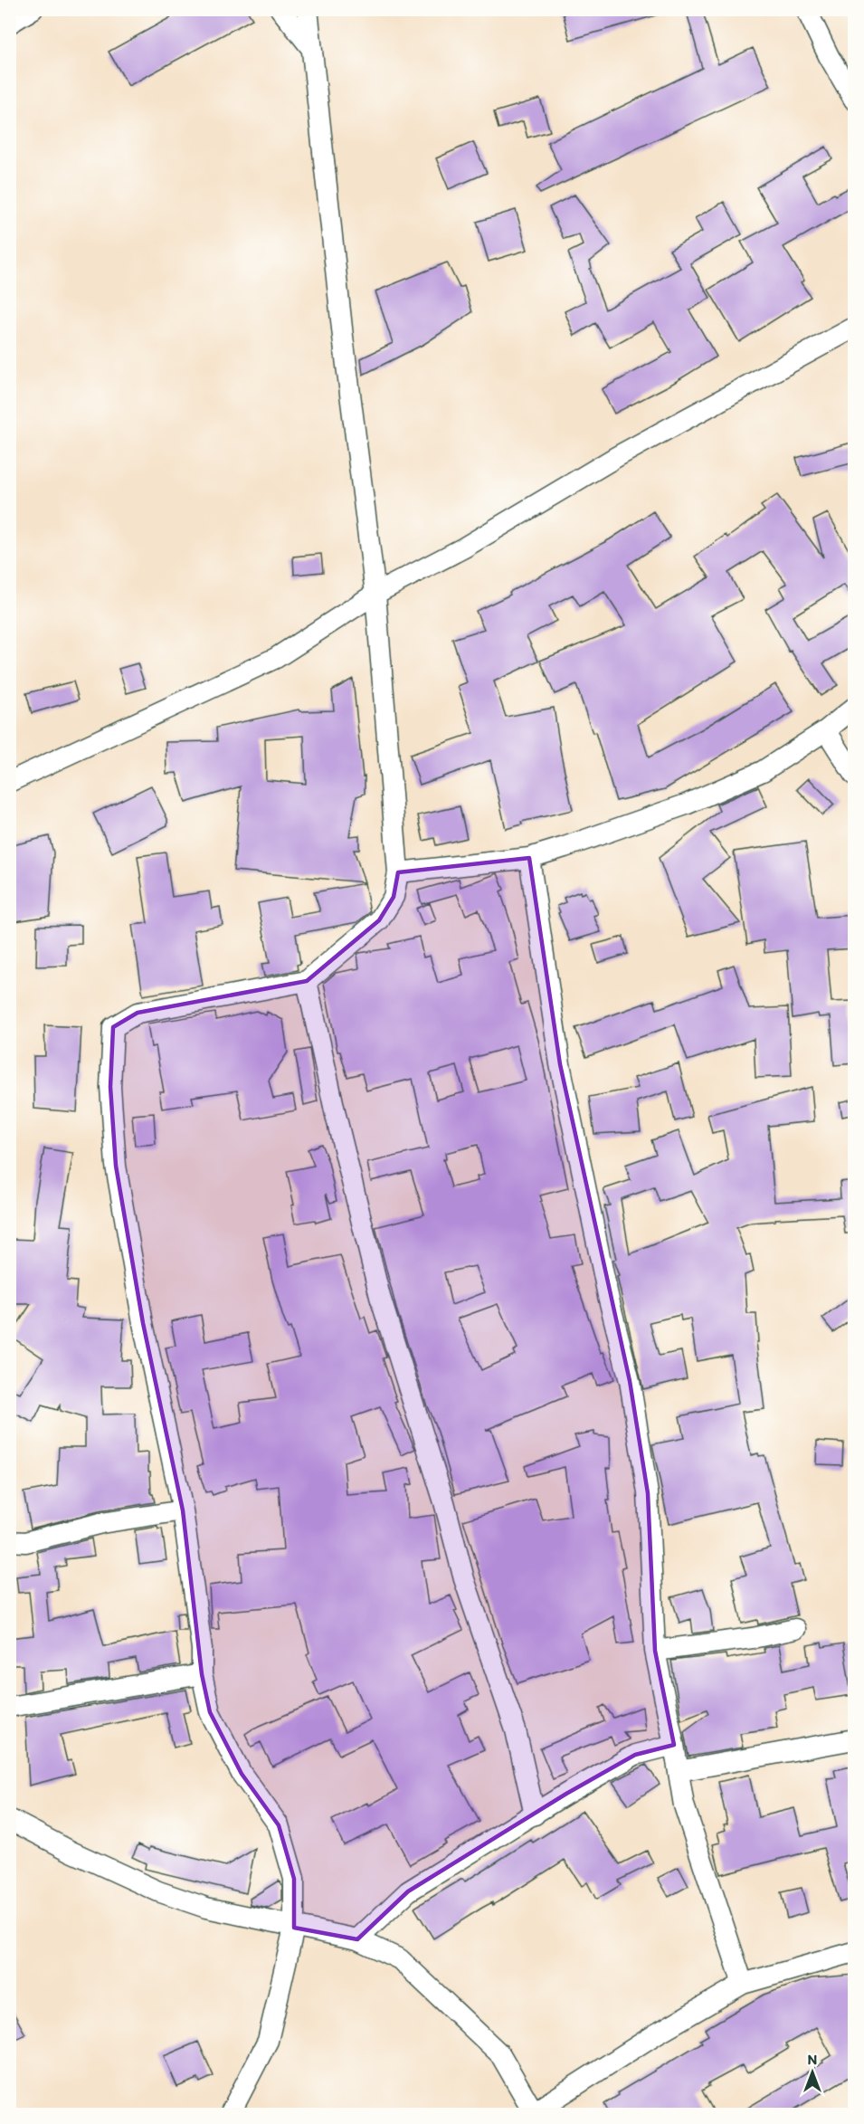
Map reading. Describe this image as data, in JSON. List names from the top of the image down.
{
  "north": "top"
}
